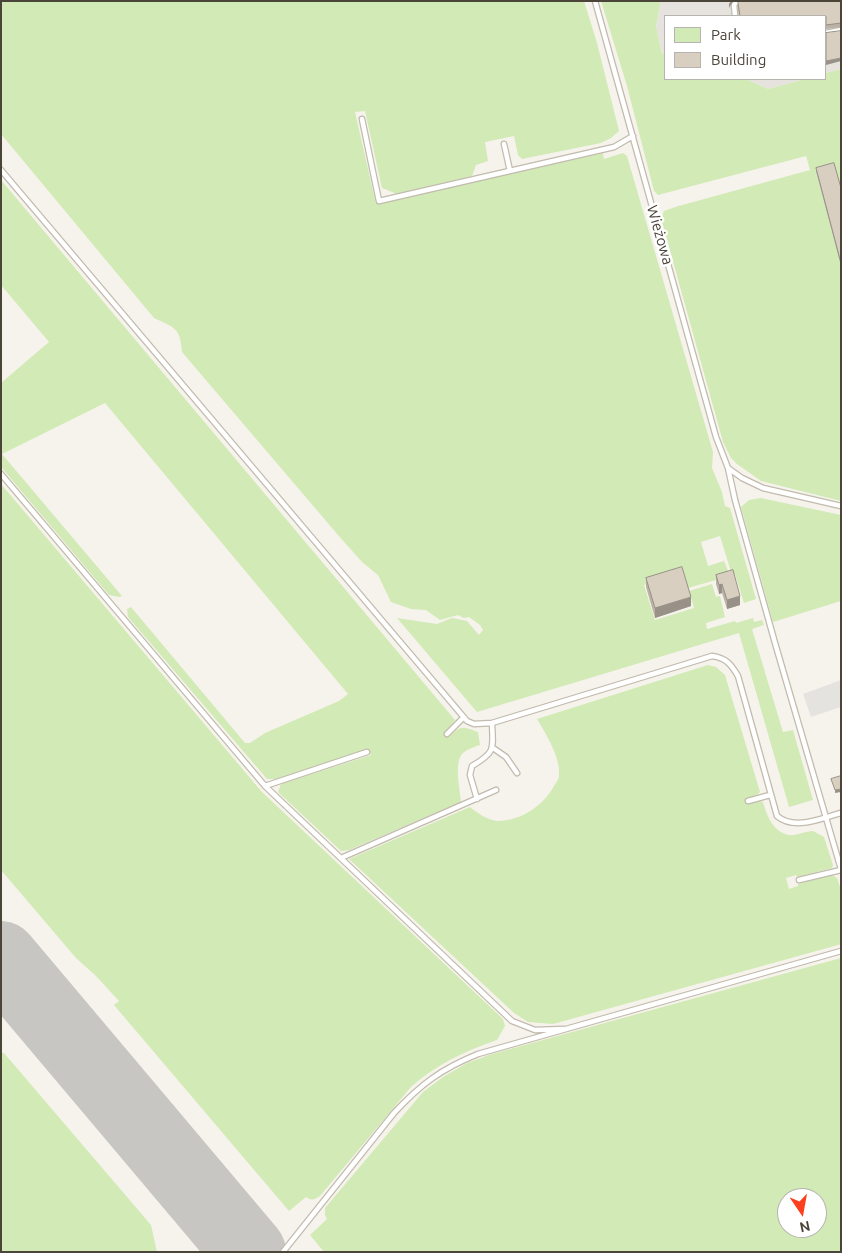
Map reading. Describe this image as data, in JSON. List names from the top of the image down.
{
  "streets": {
    "lane": ["Wieżowa"]
  },
  "legend": ["Park", "Building"],
  "north": "bottom"
}
